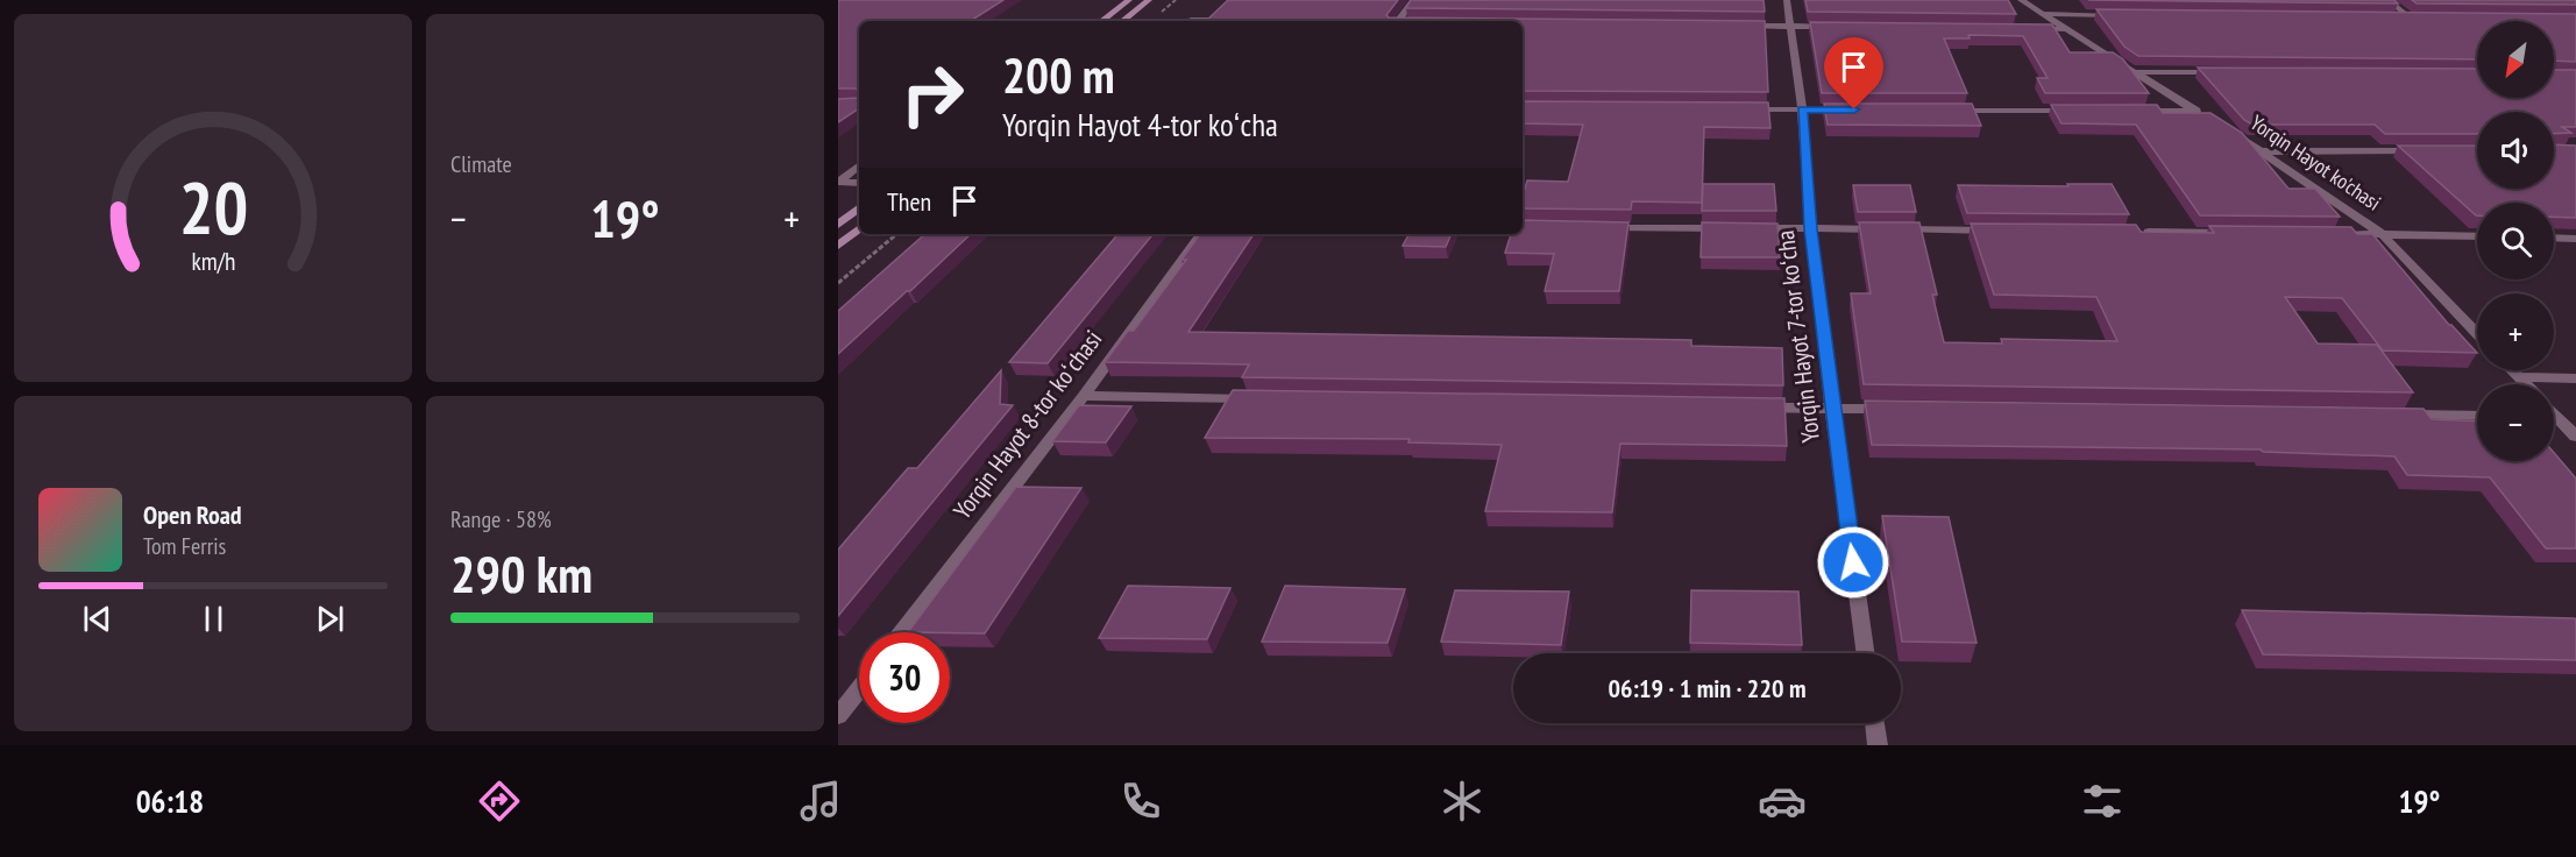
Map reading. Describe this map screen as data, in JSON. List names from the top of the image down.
{
  "streets": {
    "street": ["Yorqin Hayot ko'chasi", "Yorqin Hayot 7-tor koʻcha", "Yorqin Hayot 8-tor koʻchasi"]
  },
  "north": "bottom left",
  "page": {
    "tile": [
      "Climate",
      ["Range · 58%", "290 km"]
    ],
    "map_buttons": ["+", "−"],
    "turn": ["200 m", "Yorqin Hayot 4-tor koʻcha"],
    "then": "Then",
    "heat": ["−", "19°", "+"],
    "song": ["Open Road", "Tom Ferris"],
    "limit": "30",
    "trip": "06:19 · 1 min · 220 m",
    "tabs": ["06:18", "19°"],
    "gauge": ["20", "km/h"]
  }
}
